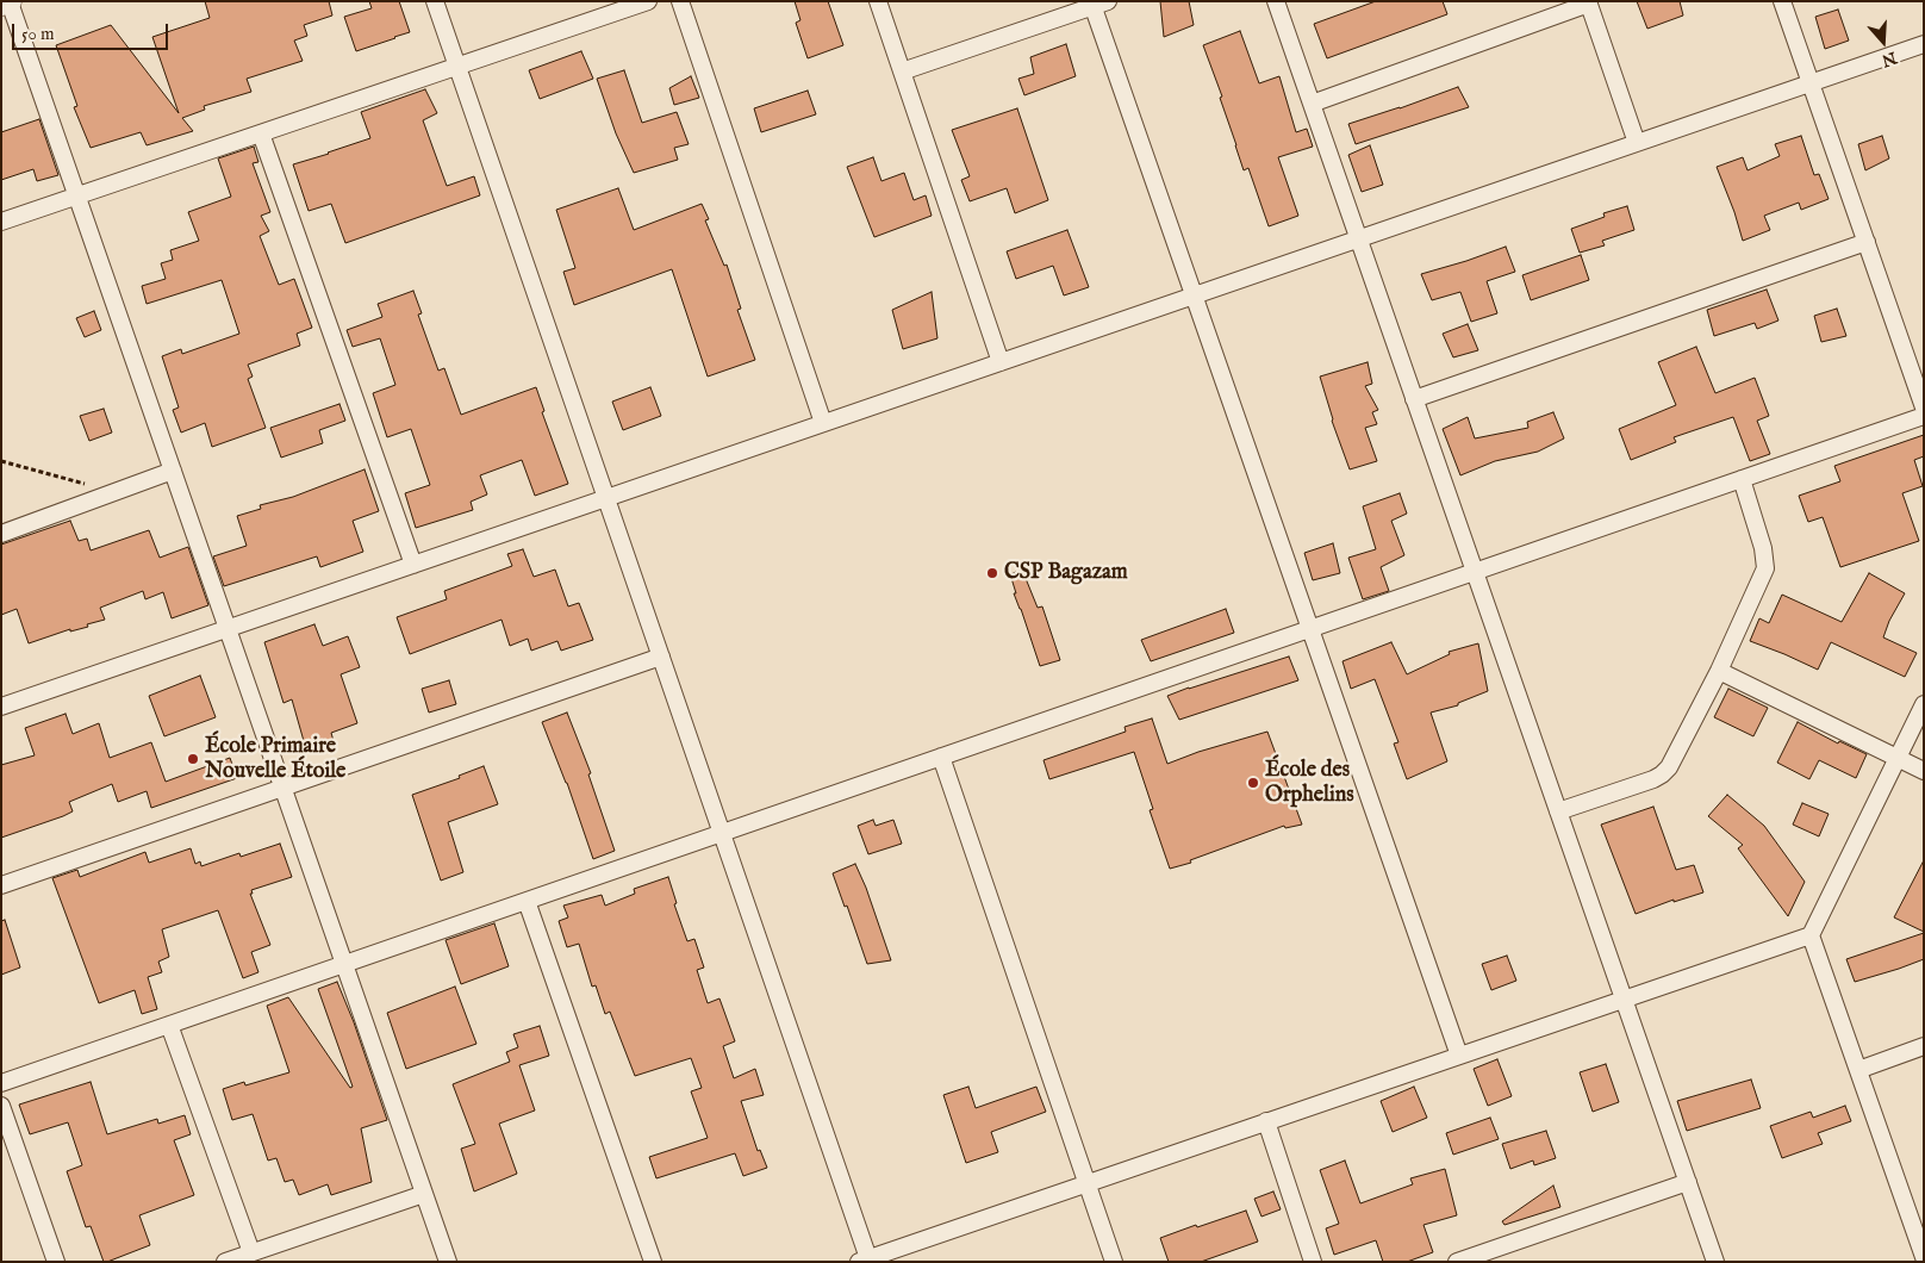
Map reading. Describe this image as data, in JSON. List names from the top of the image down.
{
  "places": ["CSP Bagazam", "École Primaire Nouvelle Étoile", "École des Orphelins"],
  "scale_bar": "50 m",
  "north": "bottom"
}
